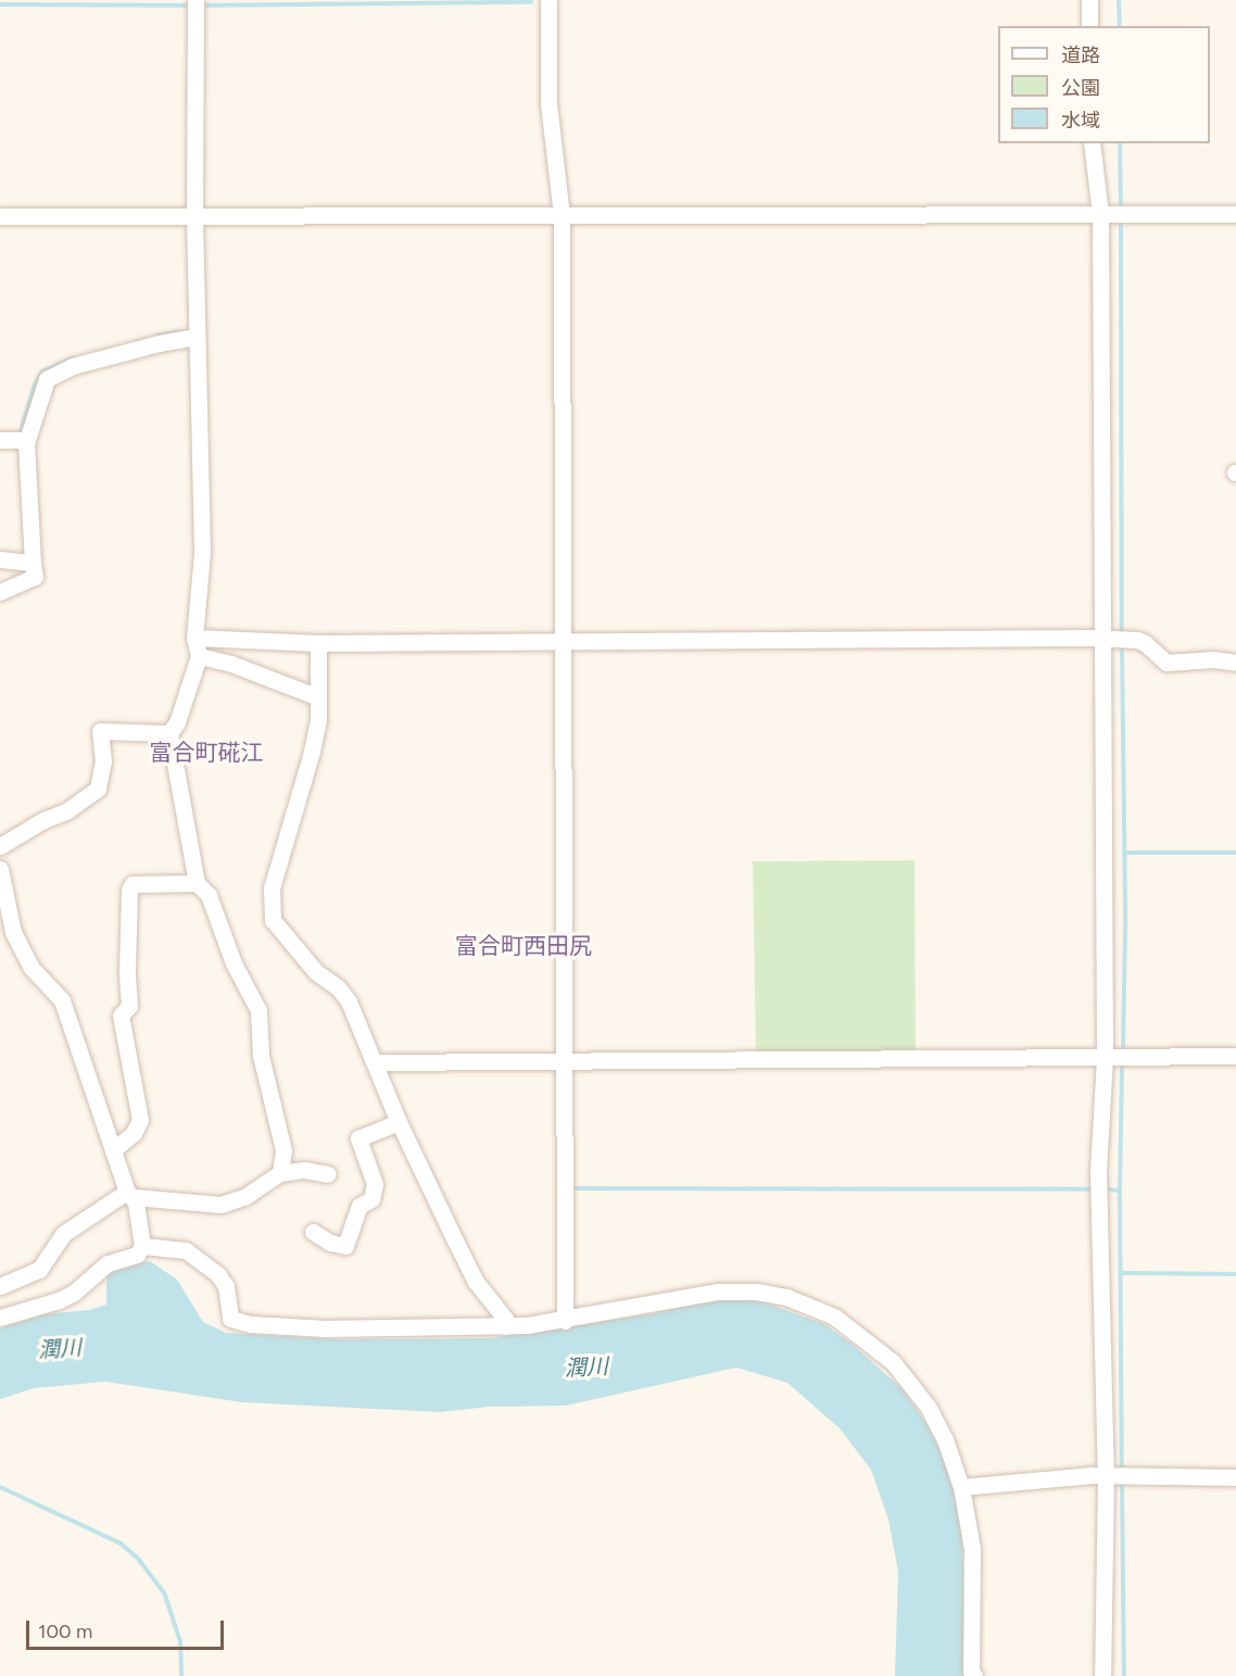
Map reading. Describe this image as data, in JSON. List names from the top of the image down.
{
  "districts": ["富合町硴江", "富合町西田尻"],
  "water": ["潤川"],
  "legend": ["道路", "公園", "水域"],
  "scale_bar": "100 m"
}
